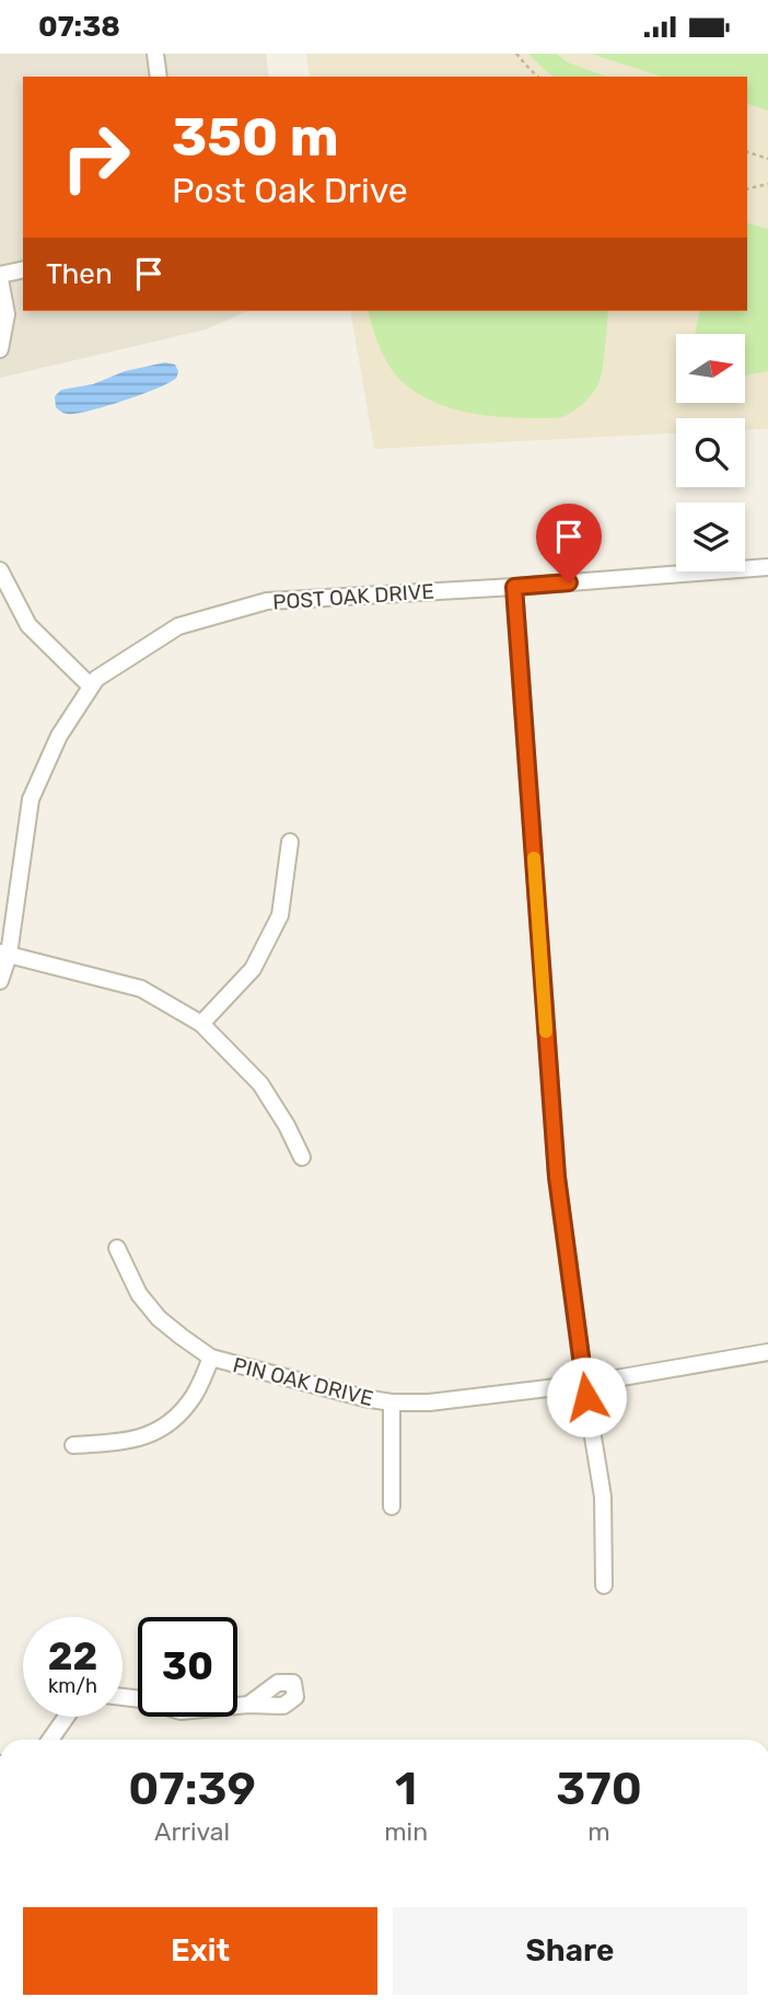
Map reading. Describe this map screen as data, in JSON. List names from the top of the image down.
{
  "streets": {
    "street": ["POST OAK DRIVE", "PIN OAK DRIVE"]
  },
  "north": "right",
  "page": {
    "status": "07:38",
    "turn": ["350 m", "Post Oak Drive"],
    "then": "Then",
    "speed": "22 km/h",
    "limit": "30",
    "eta": [
      "07:39",
      "Arrival",
      "1",
      "min",
      "370",
      "m"
    ],
    "buttons": ["Exit", "Share"]
  }
}
